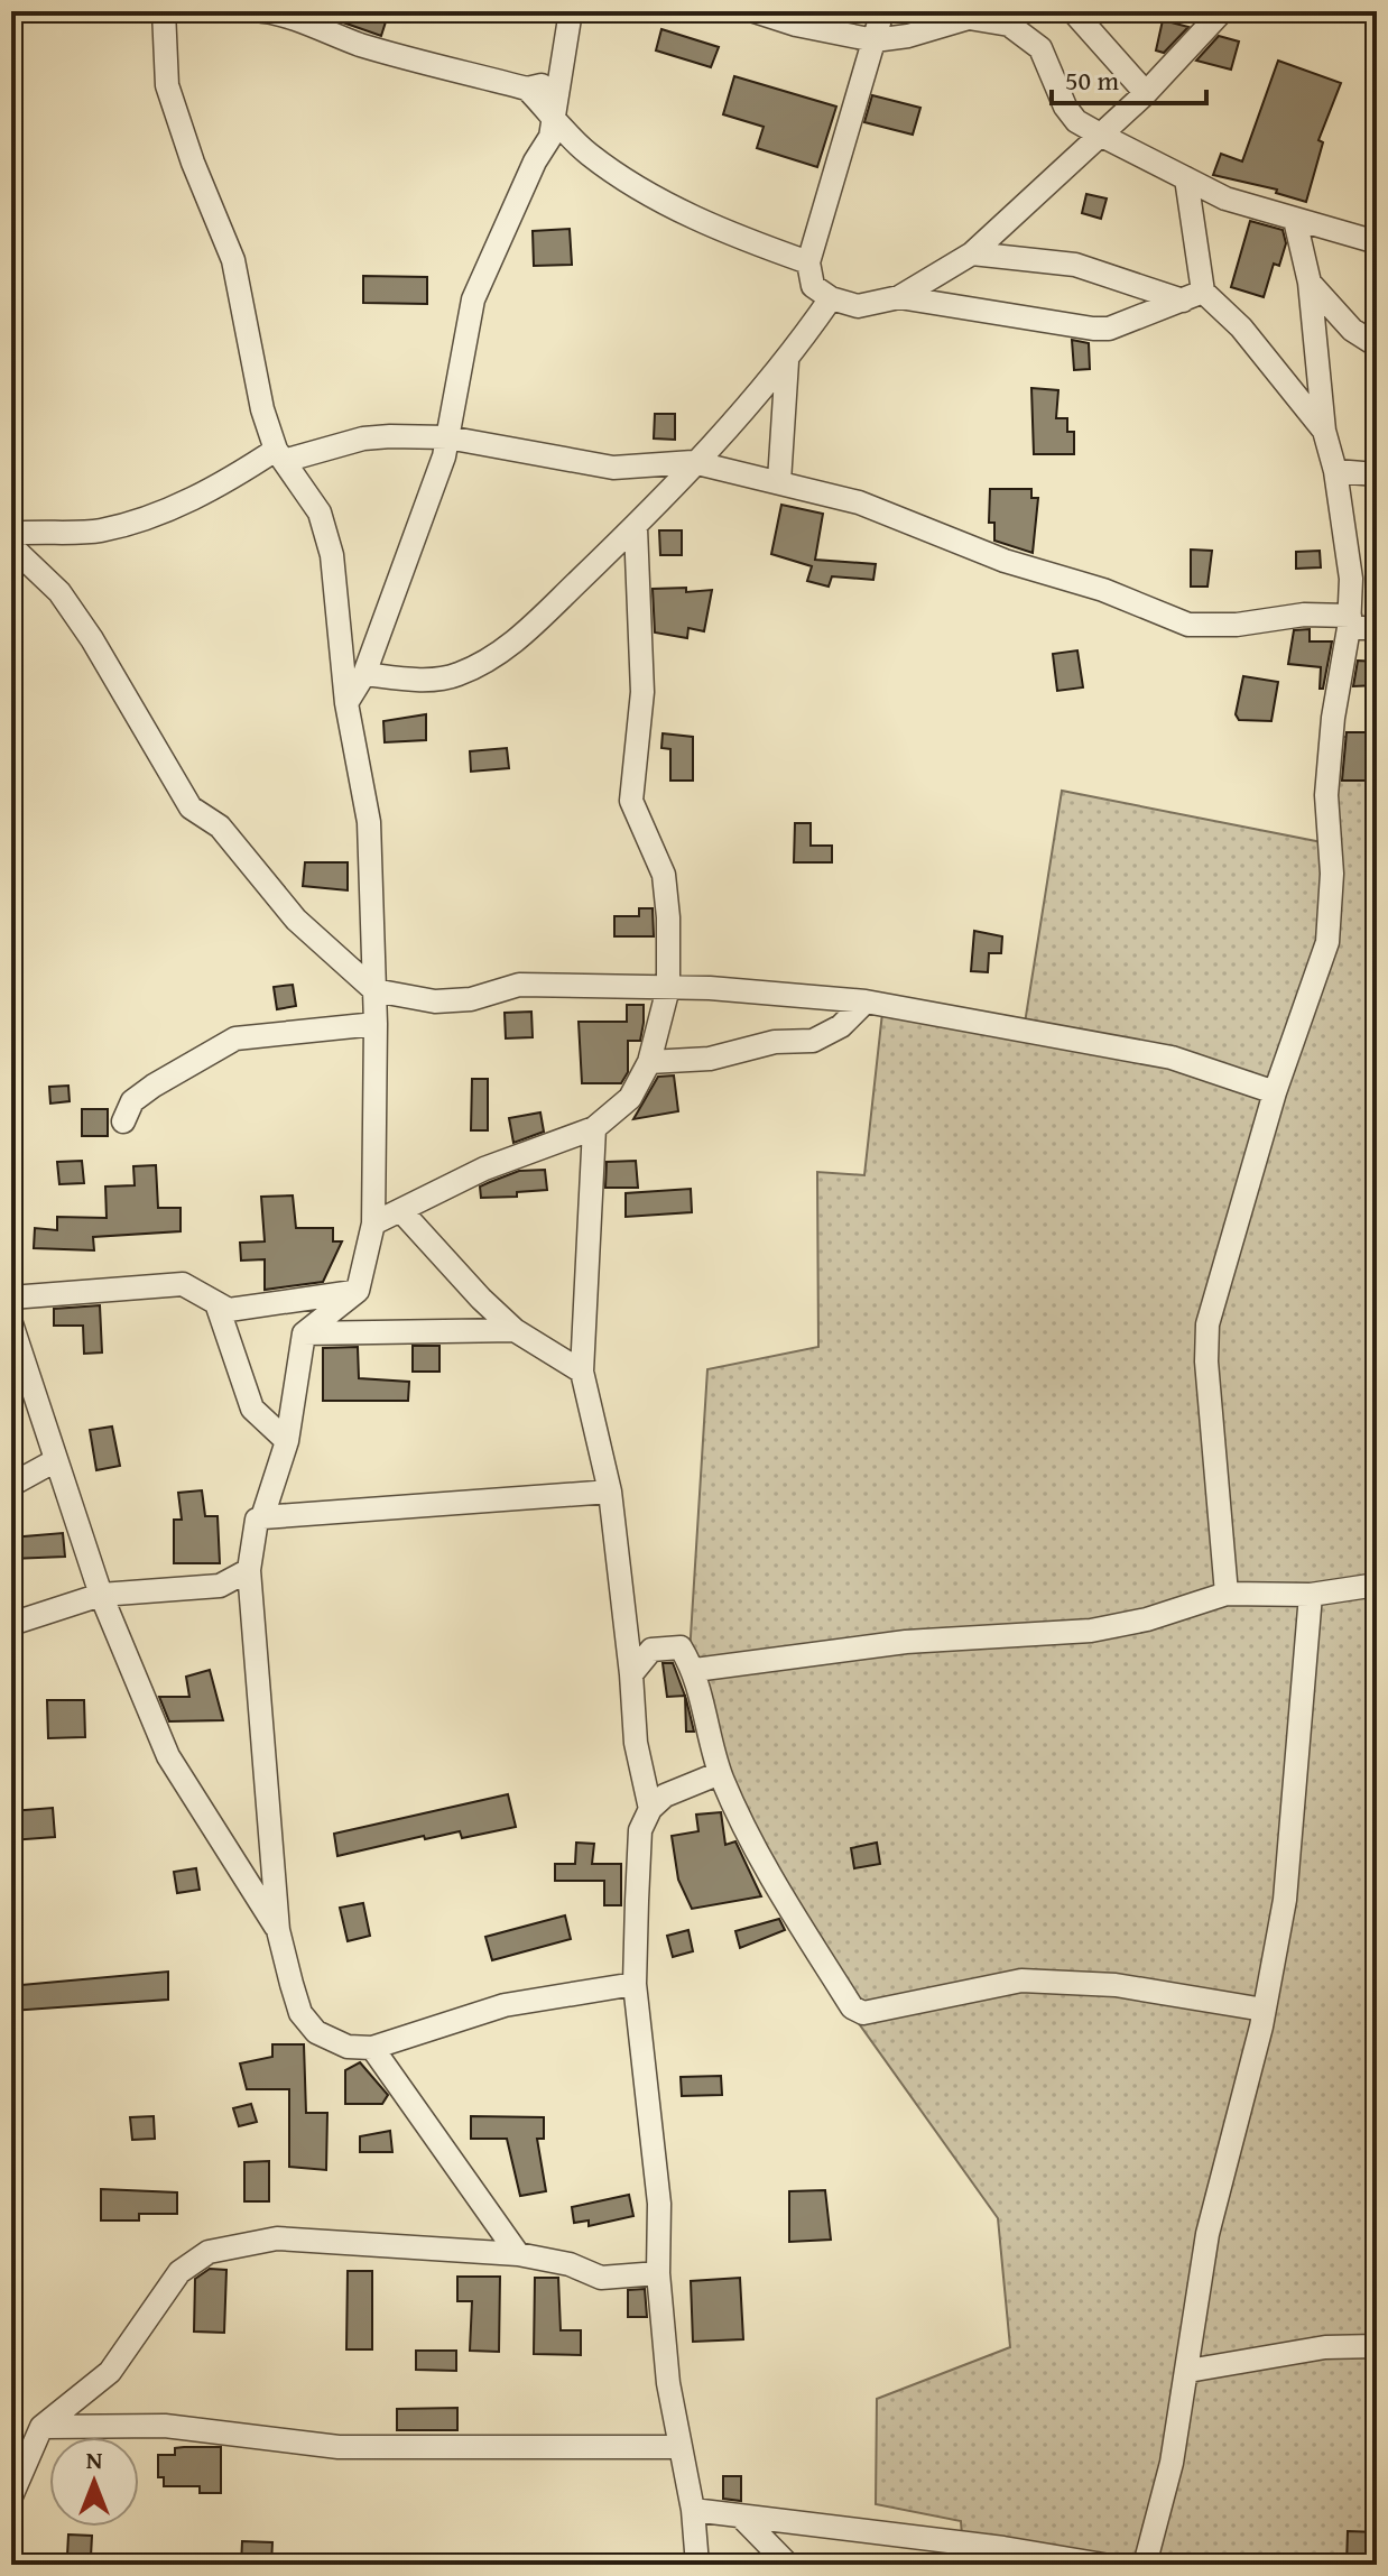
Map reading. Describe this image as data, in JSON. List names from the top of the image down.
{
  "scale_bar": "50 m",
  "north": "top"
}
